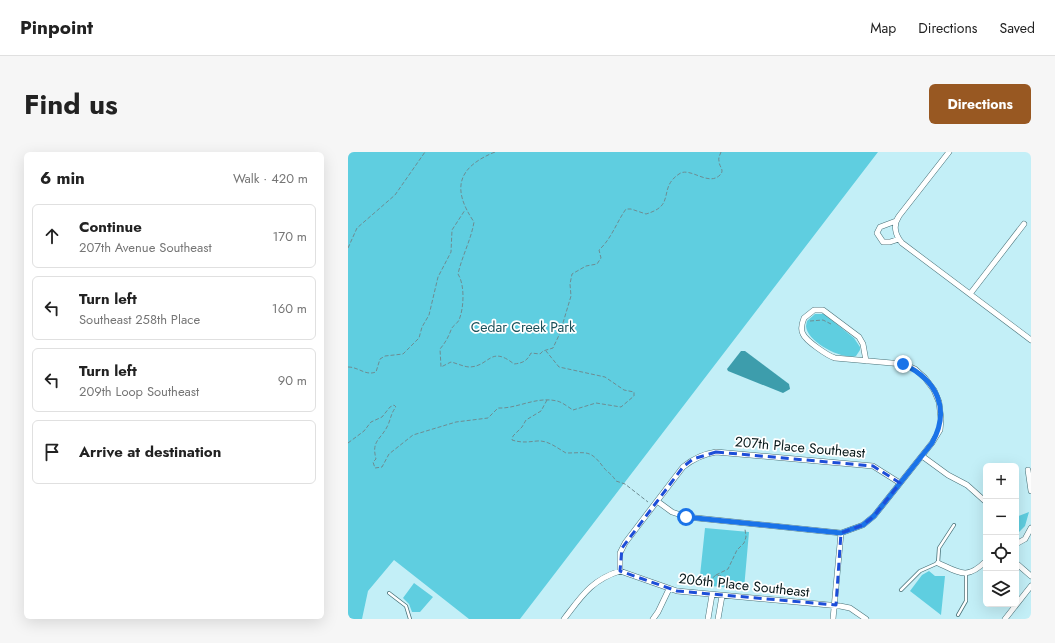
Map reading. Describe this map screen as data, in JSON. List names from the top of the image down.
{
  "streets": {
    "street": ["207th Place Southeast", "206th Place Southeast"]
  },
  "parks": ["Cedar Creek Park"],
  "page": {
    "header": "Pinpoint",
    "nav": ["Map", "Directions", "Saved"],
    "title": "Find us",
    "buttons": "Directions",
    "heading": ["6 min", "Walk · 420 m"],
    "list": [
      ["Continue", "207th Avenue Southeast", "170 m"],
      ["Turn left", "Southeast 258th Place", "160 m"],
      ["Turn left", "209th Loop Southeast", "90 m"],
      "Arrive at destination"
    ],
    "map_buttons": ["+", "−"]
  }
}
